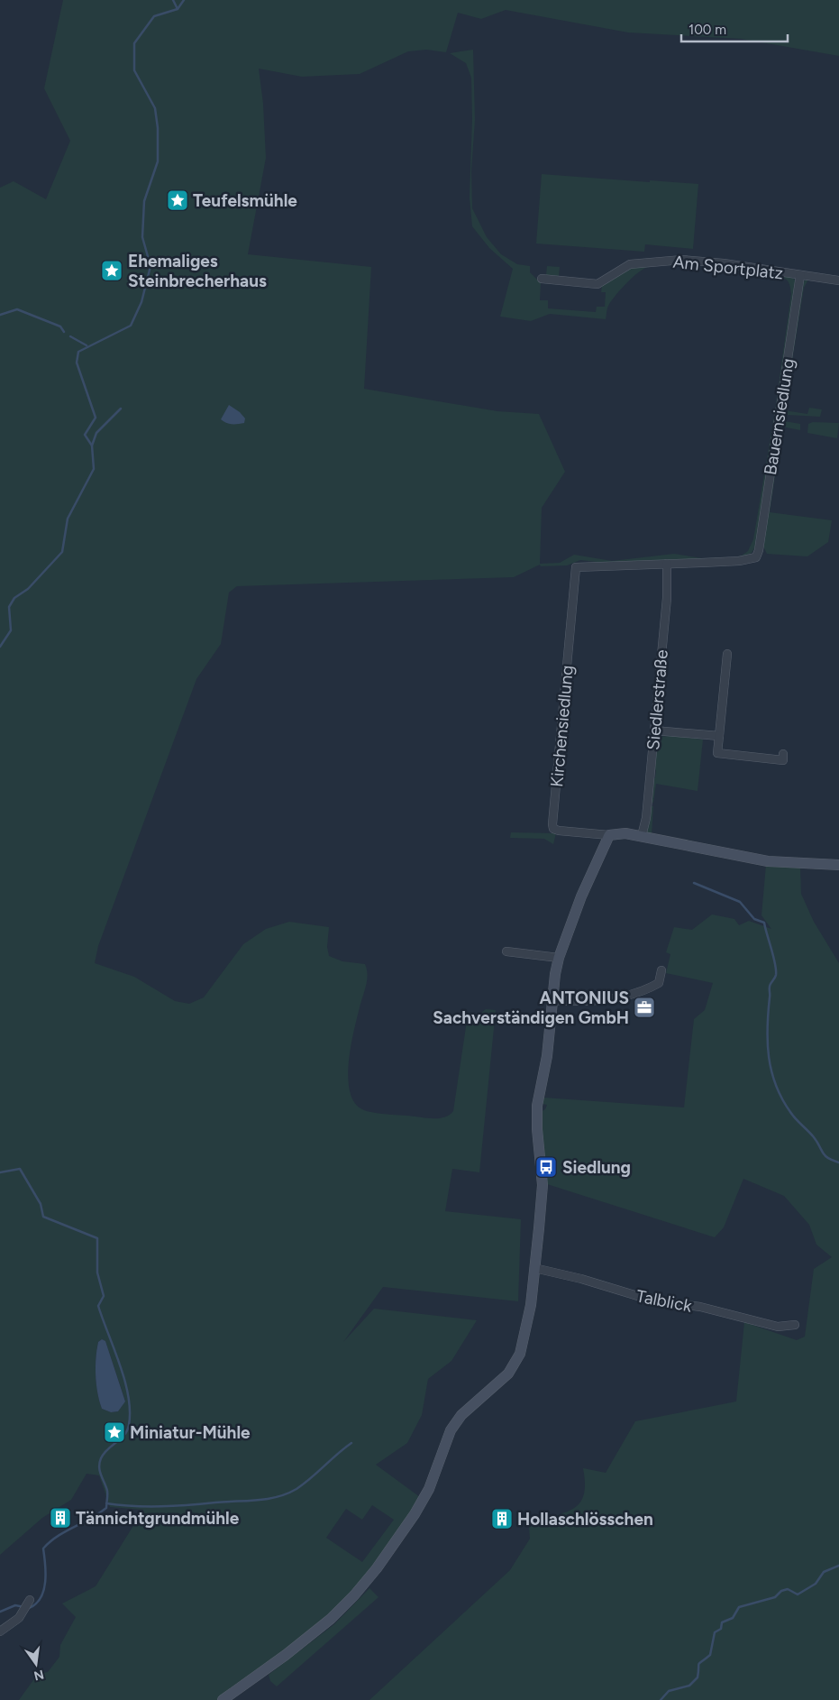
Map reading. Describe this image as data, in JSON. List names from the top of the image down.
{
  "streets": {
    "street": [
      "Am Sportplatz",
      "Bauernsiedlung",
      "Siedlerstraße",
      "Kirchensiedlung",
      "Talblick"
    ]
  },
  "crossings": [
    ["Am Sportplatz", "Bauernsiedlung"],
    ["Bauernsiedlung", "Siedlerstraße"],
    ["Bauernsiedlung", "Kirchensiedlung"],
    ["Siedlerstraße", "Kirchensiedlung"]
  ],
  "places": {
    "place": ["Teufelsmühle", "Ehemaliges Steinbrecherhaus", "Miniatur-Mühle"],
    "office": ["ANTONIUS Sachverständigen GmbH"],
    "bus stop": ["Siedlung"],
    "building": ["Tännichtgrundmühle", "Hollaschlösschen"]
  },
  "scale_bar": "100 m",
  "north": "bottom"
}
